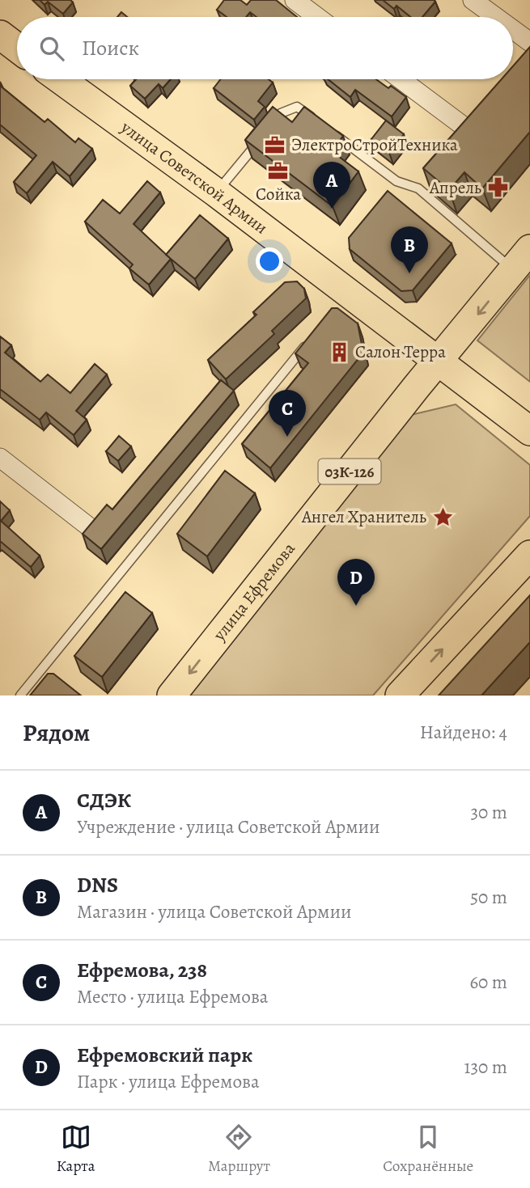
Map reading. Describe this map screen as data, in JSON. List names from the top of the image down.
{
  "streets": {
    "main road": ["улица Советской Армии", "03К-126", "улица Ефремова"]
  },
  "crossings": [
    ["улица Советской Армии", "улица Ефремова"]
  ],
  "places": {
    "office": ["ЭлектроСтройТехника", "Сойка"],
    "pharmacy": ["Апрель"],
    "building": ["Салон Терра"],
    "place": ["Ангел Хранитель"]
  },
  "page": {
    "search": "Поиск",
    "pins": [
      "A",
      "B",
      "C",
      "D"
    ],
    "heading": ["Рядом", "Найдено: 4"],
    "list": [
      {
        "mark": "A",
        "name": "СДЭК",
        "note": "Учреждение · улица Советской Армии",
        "value": "30 m"
      },
      {
        "mark": "B",
        "name": "DNS",
        "note": "Магазин · улица Советской Армии",
        "value": "50 m"
      },
      {
        "mark": "C",
        "name": "Ефремова, 238",
        "note": "Место · улица Ефремова",
        "value": "60 m"
      },
      {
        "mark": "D",
        "name": "Ефремовский парк",
        "note": "Парк · улица Ефремова",
        "value": "130 m"
      }
    ],
    "nav": ["Карта", "Маршрут", "Сохранённые"]
  }
}
